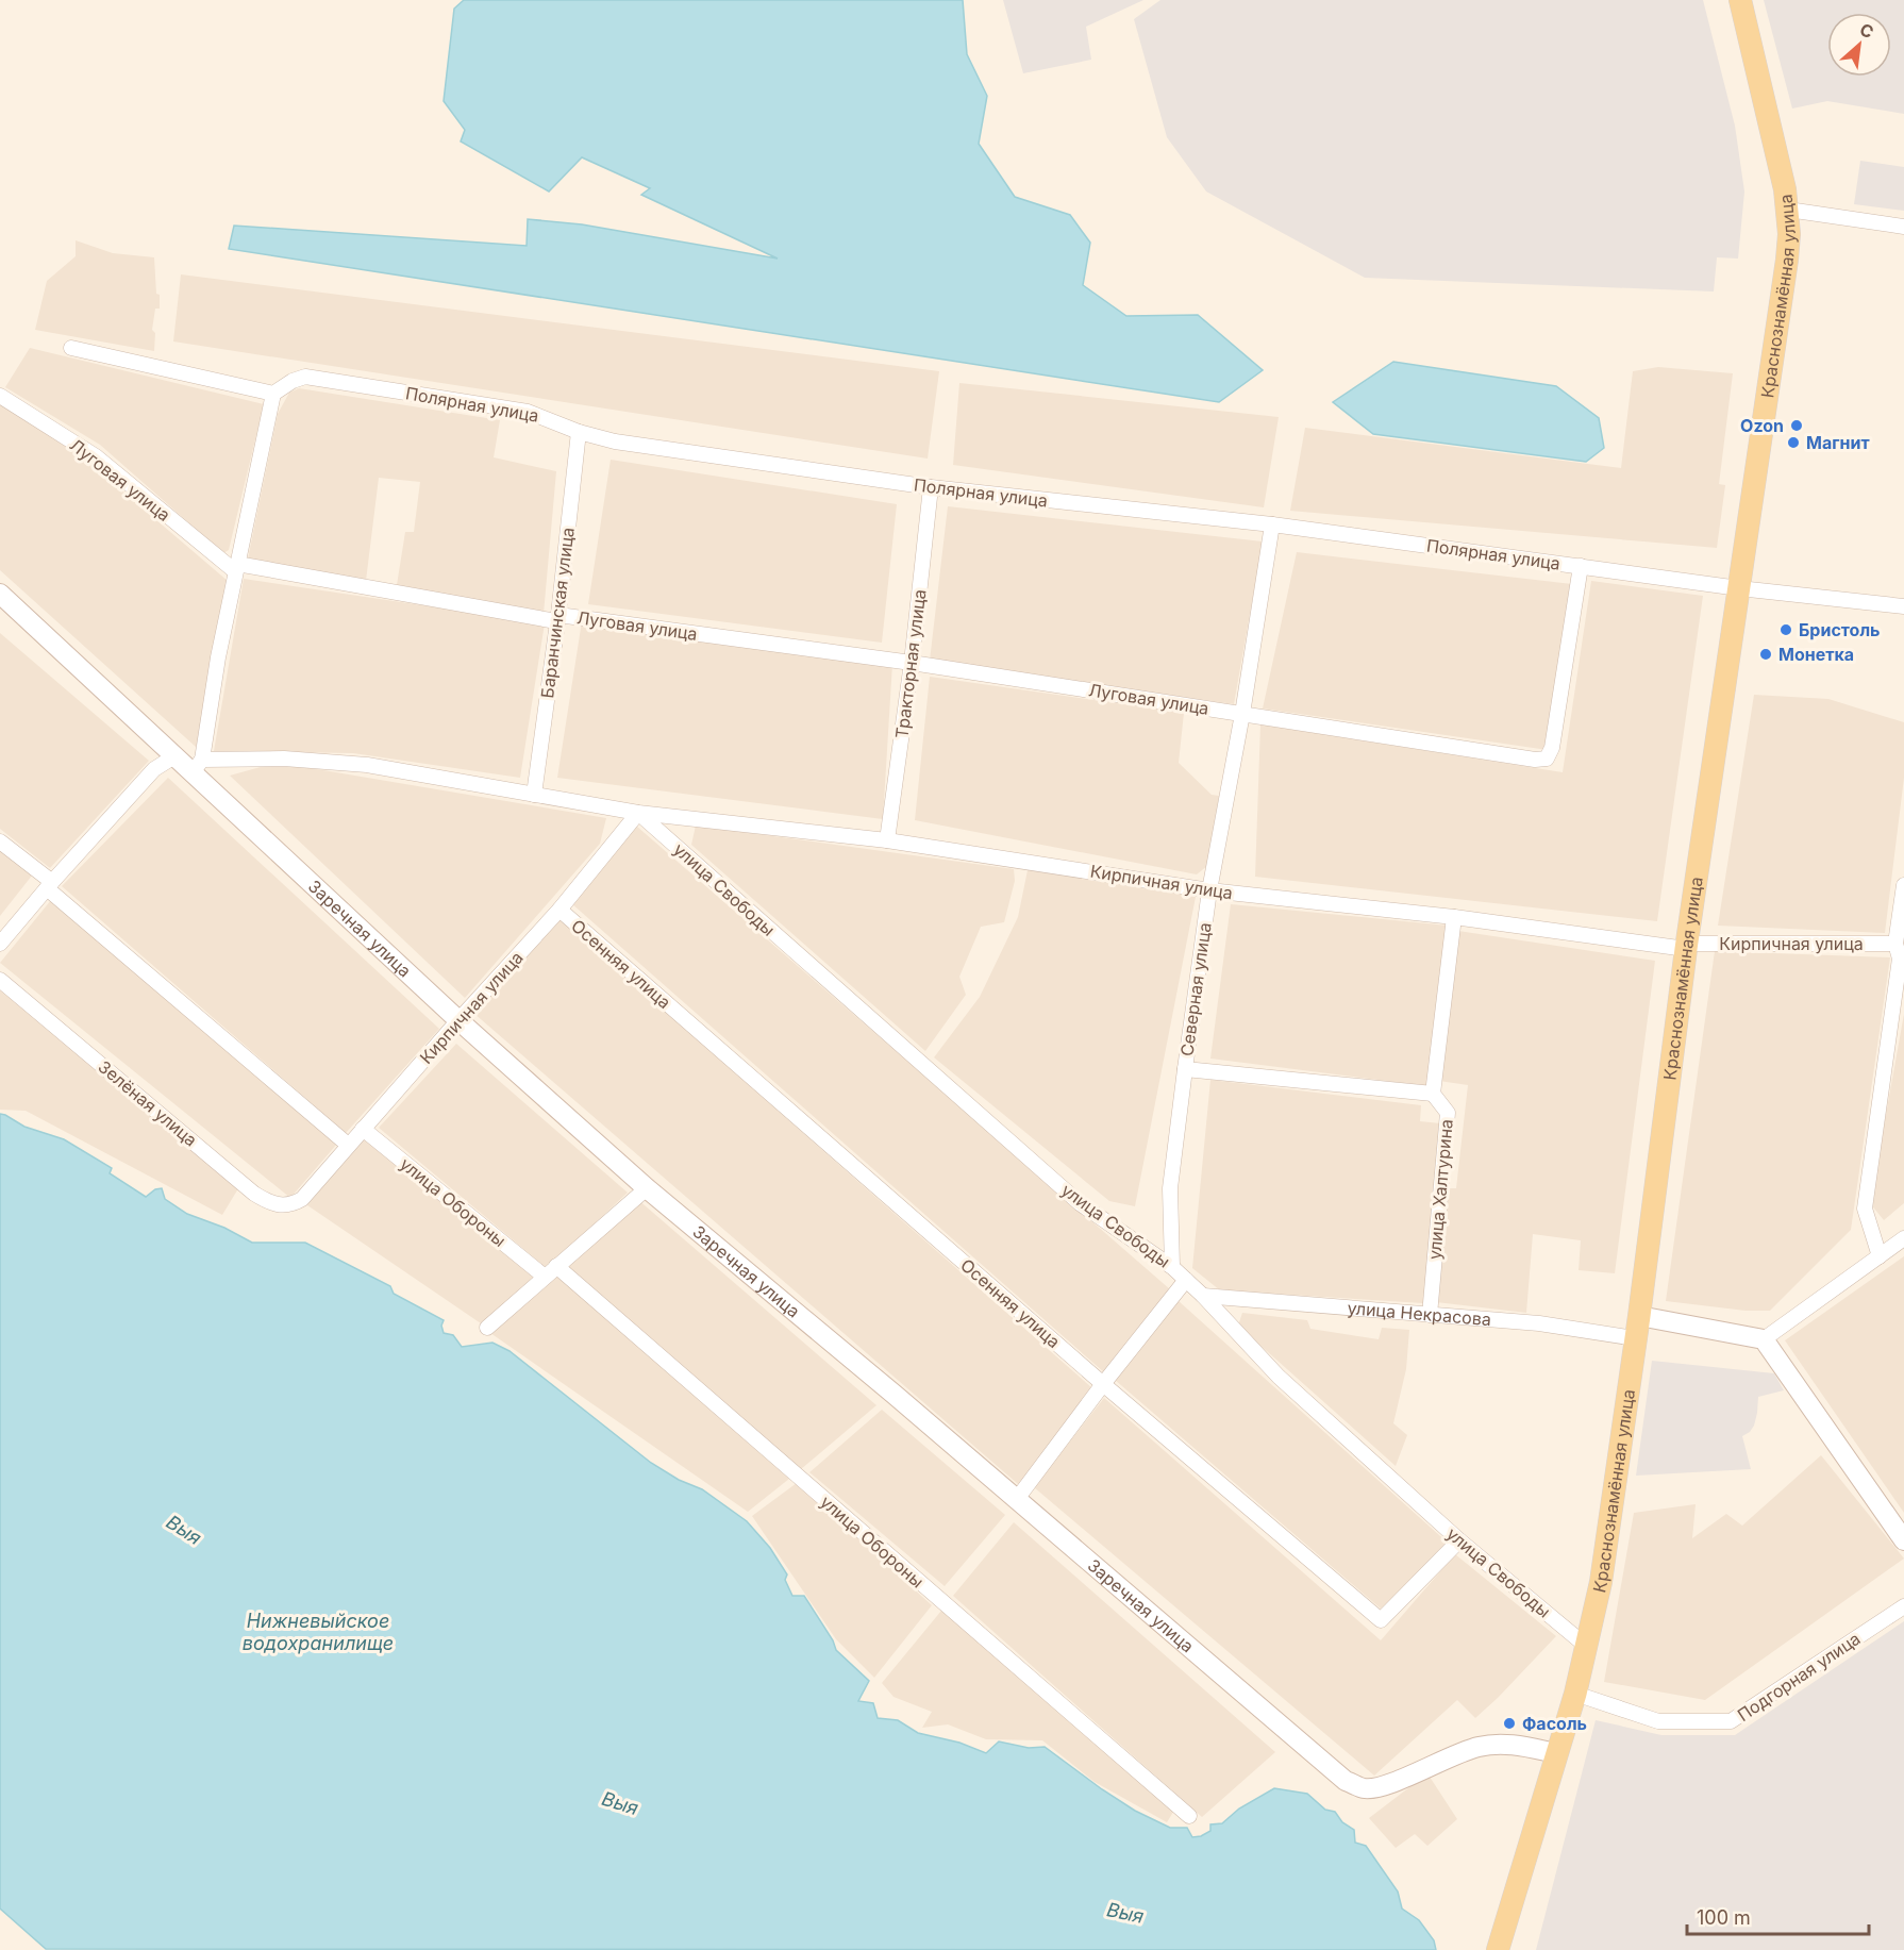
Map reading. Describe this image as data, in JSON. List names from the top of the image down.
{
  "streets": {
    "main road": ["Краснознамённая улица"],
    "street": [
      "Полярная улица",
      "Луговая улица",
      "Баранчинская улица",
      "Тракторная улица",
      "Кирпичная улица",
      "улица Свободы",
      "Заречная улица",
      "Осенняя улица",
      "Северная улица",
      "Зелёная улица",
      "улица Халтурина",
      "улица Обороны",
      "улица Некрасова",
      "Подгорная улица"
    ]
  },
  "crossings": [
    ["Краснознамённая улица", "Полярная улица"],
    ["Краснознамённая улица", "Кирпичная улица"],
    ["Краснознамённая улица", "улица Свободы"],
    ["Краснознамённая улица", "Заречная улица"],
    ["Краснознамённая улица", "улица Некрасова"],
    ["Краснознамённая улица", "Подгорная улица"],
    ["Полярная улица", "Луговая улица"],
    ["Полярная улица", "Баранчинская улица"],
    ["Полярная улица", "Тракторная улица"],
    ["Полярная улица", "Северная улица"],
    ["Луговая улица", "Баранчинская улица"],
    ["Луговая улица", "Тракторная улица"],
    ["Луговая улица", "Северная улица"],
    ["Баранчинская улица", "Кирпичная улица"],
    ["Тракторная улица", "Кирпичная улица"],
    ["Кирпичная улица", "улица Свободы"],
    ["Кирпичная улица", "Заречная улица"],
    ["Кирпичная улица", "Осенняя улица"],
    ["Кирпичная улица", "Северная улица"],
    ["Кирпичная улица", "Зелёная улица"],
    ["Кирпичная улица", "улица Халтурина"],
    ["Кирпичная улица", "улица Обороны"],
    ["улица Свободы", "Осенняя улица"],
    ["улица Свободы", "Северная улица"],
    ["улица Свободы", "улица Некрасова"],
    ["улица Халтурина", "улица Некрасова"]
  ],
  "water": ["Выя", "Нижневыйское водохранилище"],
  "places": [
    "Ozon",
    "Магнит",
    "Бристоль",
    "Монетка",
    "Фасоль"
  ],
  "scale_bar": "100 m",
  "north": "top right"
}
